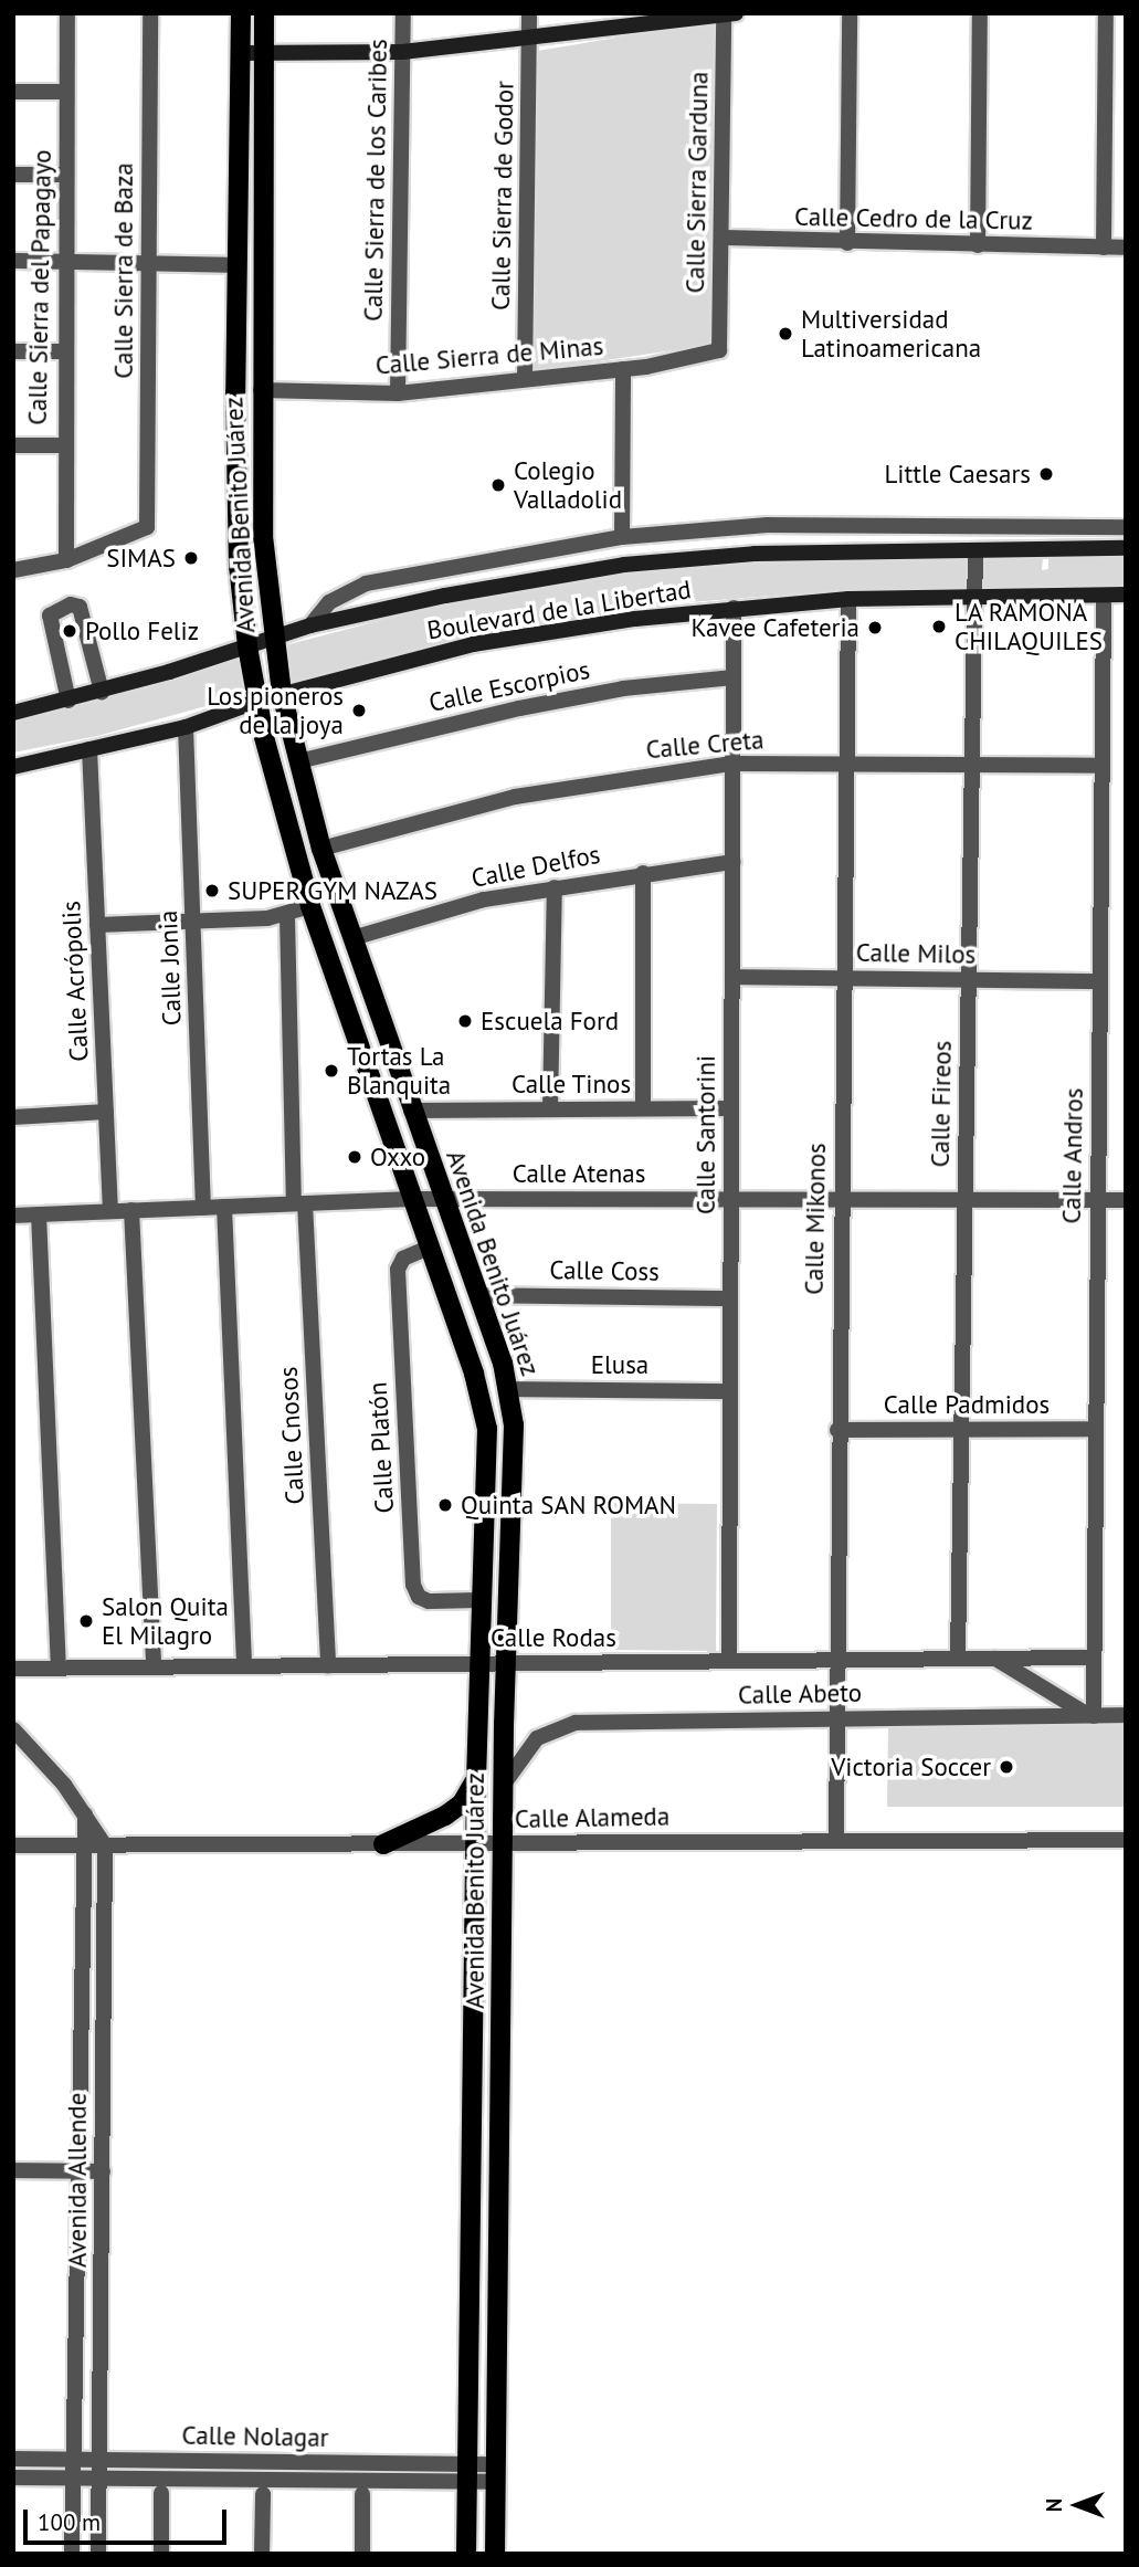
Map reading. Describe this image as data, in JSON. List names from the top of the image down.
{
  "streets": {
    "main road": ["Avenida Benito Juárez", "Boulevard de la Libertad"],
    "street": [
      "Calle Sierra de los Caribes",
      "Calle Sierra Garduna",
      "Calle Sierra de Godor",
      "Calle Cedro de la Cruz",
      "Calle Sierra de Baza",
      "Calle Sierra del Papagayo",
      "Calle Sierra de Minas",
      "Calle Escorpios",
      "Calle Creta",
      "Calle Delfos",
      "Calle Milos",
      "Calle Jonia",
      "Calle Acrópolis",
      "Calle Tinos",
      "Calle Fireos",
      "Calle Santorini",
      "Calle Andros",
      "Calle Atenas",
      "Calle Mikonos",
      "Calle Coss",
      "Elusa",
      "Calle Padmidos",
      "Calle Cnosos",
      "Calle Platón",
      "Calle Rodas",
      "Calle Abeto",
      "Calle Alameda",
      "Avenida Allende",
      "Calle Nolagar"
    ]
  },
  "crossings": [
    ["Calle Sierra de los Caribes", "Calle Sierra de Minas"],
    ["Calle Sierra Garduna", "Calle Cedro de la Cruz"],
    ["Calle Sierra Garduna", "Calle Sierra de Minas"],
    ["Calle Sierra de Godor", "Calle Sierra de Minas"],
    ["Calle Sierra de Baza", "Calle Sierra del Papagayo"],
    ["Calle Sierra de Minas", "Avenida Benito Juárez"],
    ["Avenida Benito Juárez", "Boulevard de la Libertad"],
    ["Avenida Benito Juárez", "Calle Escorpios"],
    ["Avenida Benito Juárez", "Calle Creta"],
    ["Avenida Benito Juárez", "Calle Delfos"],
    ["Avenida Benito Juárez", "Calle Tinos"],
    ["Avenida Benito Juárez", "Calle Atenas"],
    ["Avenida Benito Juárez", "Calle Coss"],
    ["Avenida Benito Juárez", "Elusa"],
    ["Avenida Benito Juárez", "Calle Platón"],
    ["Avenida Benito Juárez", "Calle Rodas"],
    ["Avenida Benito Juárez", "Calle Abeto"],
    ["Avenida Benito Juárez", "Calle Alameda"],
    ["Avenida Benito Juárez", "Calle Nolagar"],
    ["Boulevard de la Libertad", "Calle Jonia"],
    ["Boulevard de la Libertad", "Calle Acrópolis"],
    ["Boulevard de la Libertad", "Calle Fireos"],
    ["Boulevard de la Libertad", "Calle Santorini"],
    ["Boulevard de la Libertad", "Calle Andros"],
    ["Boulevard de la Libertad", "Calle Mikonos"],
    ["Calle Escorpios", "Calle Santorini"],
    ["Calle Creta", "Calle Fireos"],
    ["Calle Creta", "Calle Santorini"],
    ["Calle Creta", "Calle Andros"],
    ["Calle Creta", "Calle Mikonos"],
    ["Calle Delfos", "Calle Santorini"],
    ["Calle Milos", "Calle Fireos"],
    ["Calle Milos", "Calle Santorini"],
    ["Calle Milos", "Calle Andros"],
    ["Calle Milos", "Calle Mikonos"],
    ["Calle Jonia", "Calle Atenas"],
    ["Calle Acrópolis", "Calle Atenas"],
    ["Calle Tinos", "Calle Santorini"],
    ["Calle Fireos", "Calle Atenas"],
    ["Calle Fireos", "Calle Padmidos"],
    ["Calle Fireos", "Calle Rodas"],
    ["Calle Santorini", "Calle Atenas"],
    ["Calle Santorini", "Calle Coss"],
    ["Calle Santorini", "Elusa"],
    ["Calle Santorini", "Calle Rodas"],
    ["Calle Andros", "Calle Atenas"],
    ["Calle Andros", "Calle Padmidos"],
    ["Calle Andros", "Calle Rodas"],
    ["Calle Andros", "Calle Abeto"],
    ["Calle Atenas", "Calle Mikonos"],
    ["Calle Atenas", "Calle Cnosos"],
    ["Calle Mikonos", "Calle Padmidos"],
    ["Calle Mikonos", "Calle Rodas"],
    ["Calle Mikonos", "Calle Abeto"],
    ["Calle Mikonos", "Calle Alameda"],
    ["Calle Cnosos", "Calle Rodas"],
    ["Calle Alameda", "Avenida Allende"],
    ["Avenida Allende", "Calle Nolagar"]
  ],
  "places": [
    "Multiversidad Latinoamericana",
    "Little Caesars",
    "Colegio Valladolid",
    "SIMAS",
    "LA RAMONA CHILAQUILES",
    "Kavee Cafeteria",
    "Pollo Feliz",
    "Los pioneros de la joya",
    "SUPER GYM NAZAS",
    "Escuela Ford",
    "Tortas La Blanquita",
    "Oxxo",
    "Quinta SAN ROMAN",
    "Salon Quita El Milagro",
    "Victoria Soccer"
  ],
  "scale_bar": "100 m",
  "north": "left"
}
